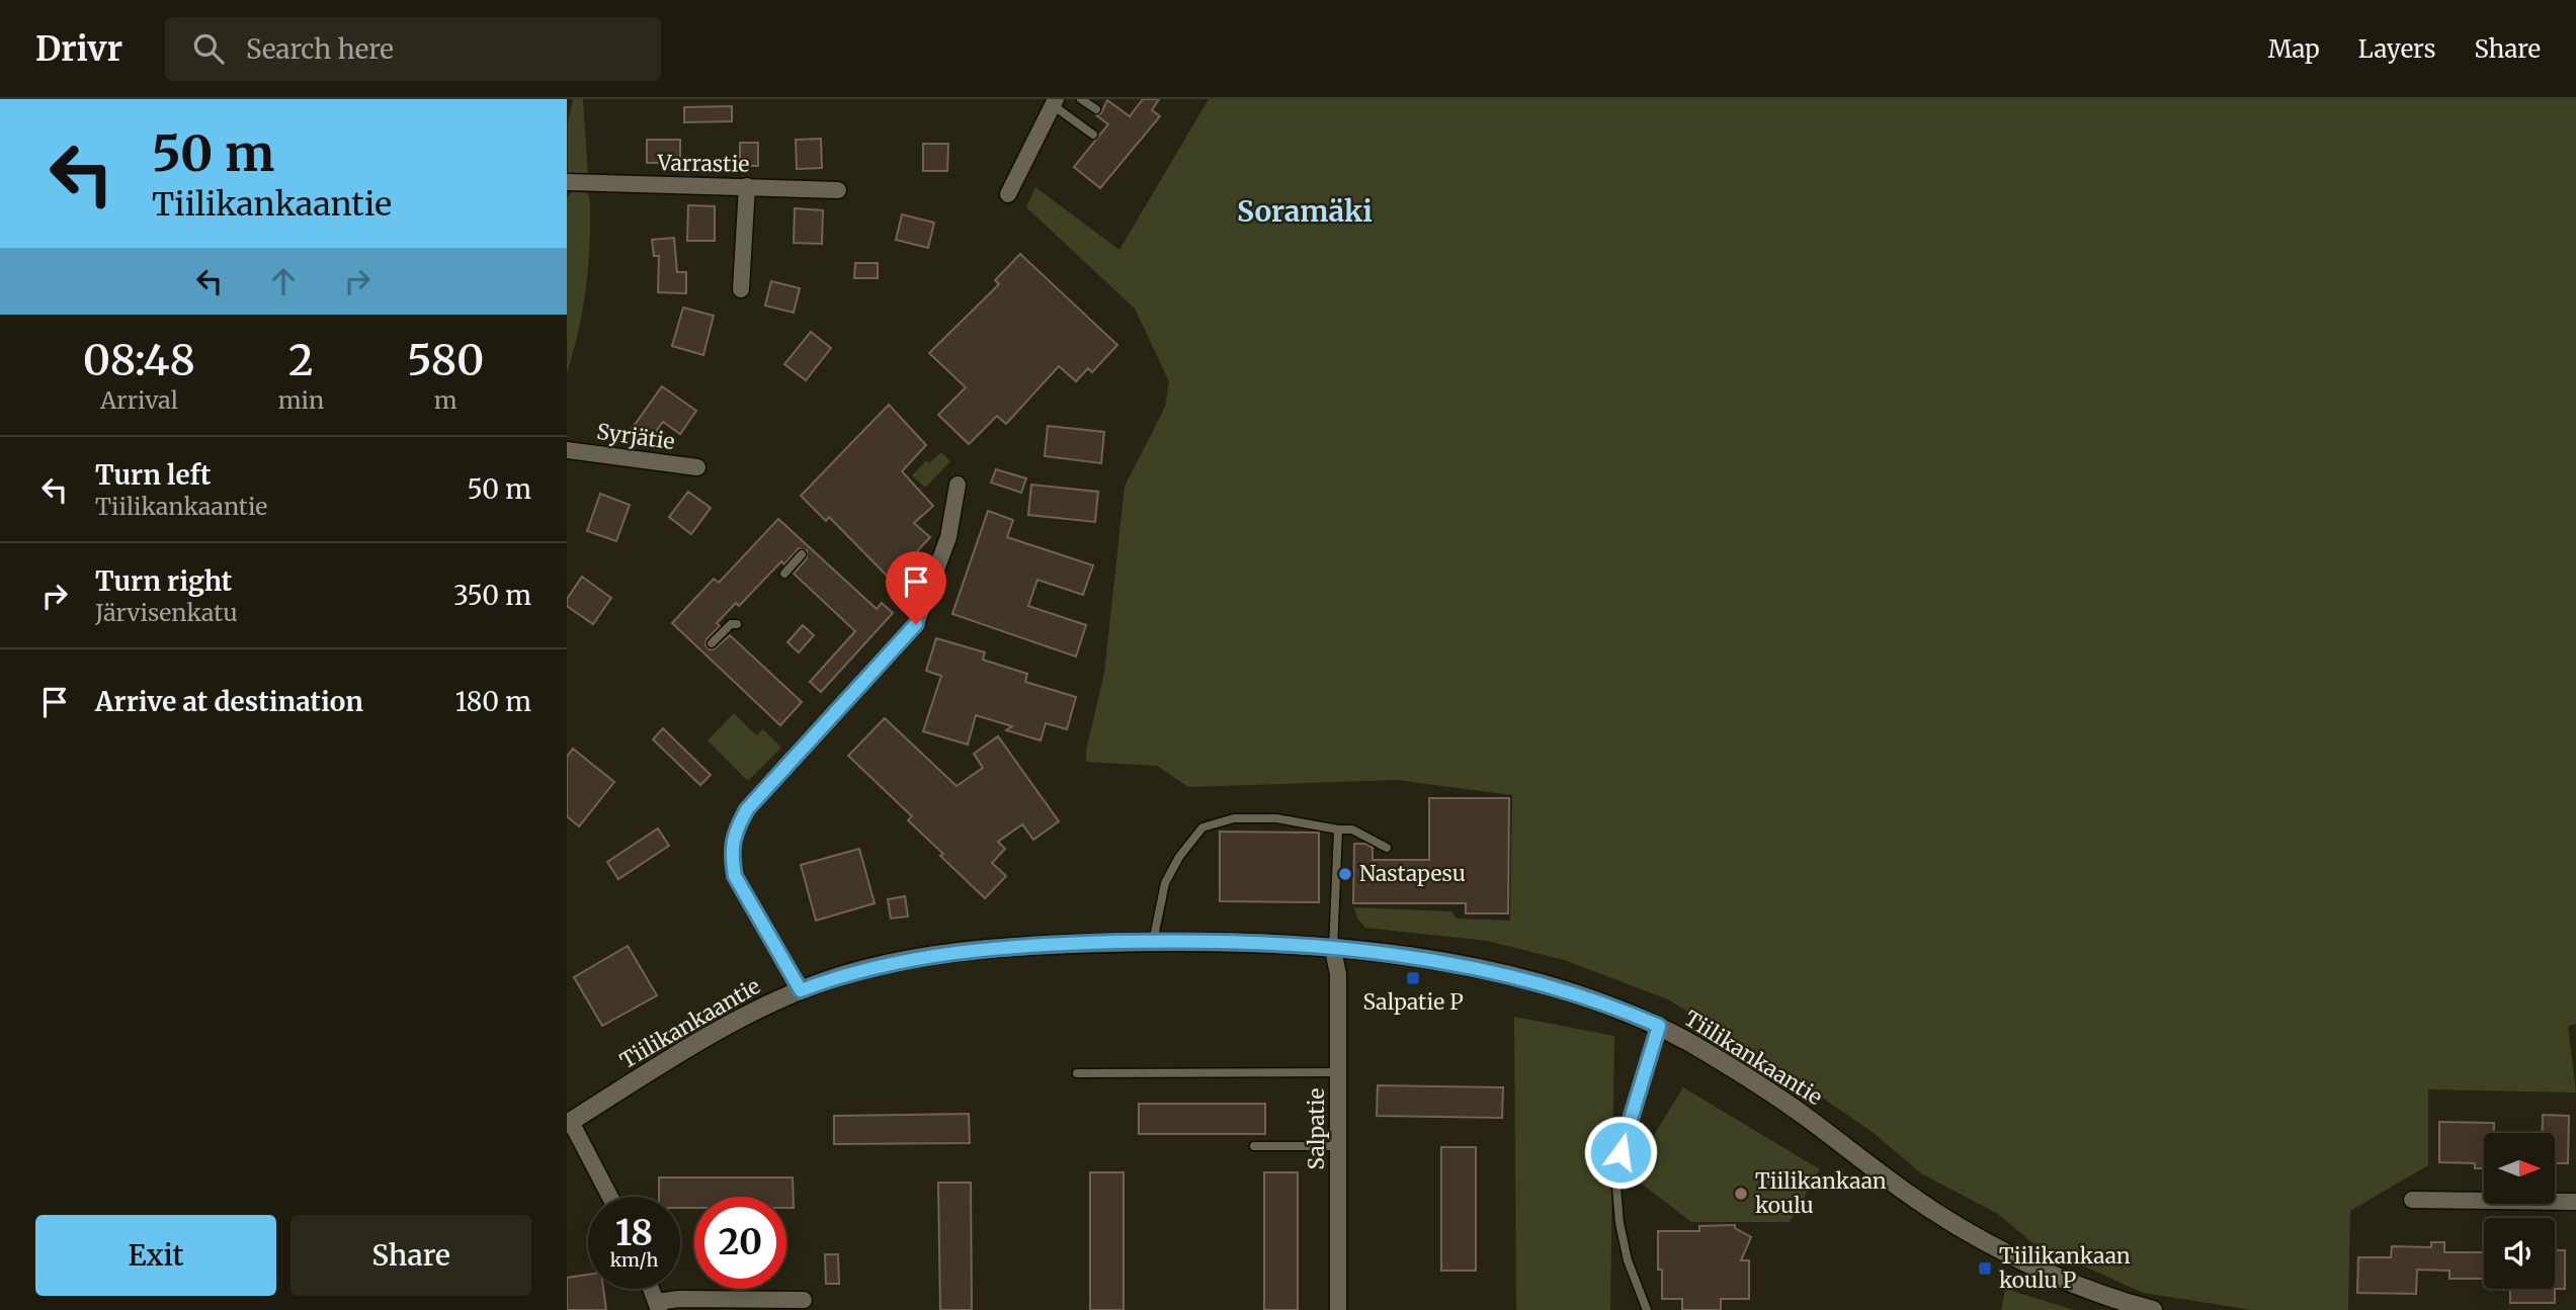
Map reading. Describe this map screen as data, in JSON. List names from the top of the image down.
{
  "streets": {
    "street": [
      "Varrastie",
      "Syrjätie",
      "Tiilikankaantie",
      "Salpatie"
    ]
  },
  "crossings": [
    ["Tiilikankaantie", "Salpatie"]
  ],
  "districts": ["Soramäki"],
  "places": {
    "other": ["Nastapesu", "Tiilikankaan koulu"],
    "transit": ["Salpatie P", "Tiilikankaan koulu P"]
  },
  "north": "right",
  "page": {
    "header": "Drivr",
    "search": "Search here",
    "nav": ["Map", "Layers", "Share"],
    "turn": ["50 m", "Tiilikankaantie"],
    "eta": [
      "08:48",
      "Arrival",
      "2",
      "min",
      "580",
      "m"
    ],
    "list": [
      {
        "name": "Turn left",
        "note": "Tiilikankaantie",
        "value": "50 m"
      },
      {
        "name": "Turn right",
        "note": "Järvisenkatu",
        "value": "350 m"
      },
      {
        "name": "Arrive at destination",
        "value": "180 m"
      }
    ],
    "speed": "18 km/h",
    "limit": "20",
    "buttons": ["Exit", "Share"]
  }
}
